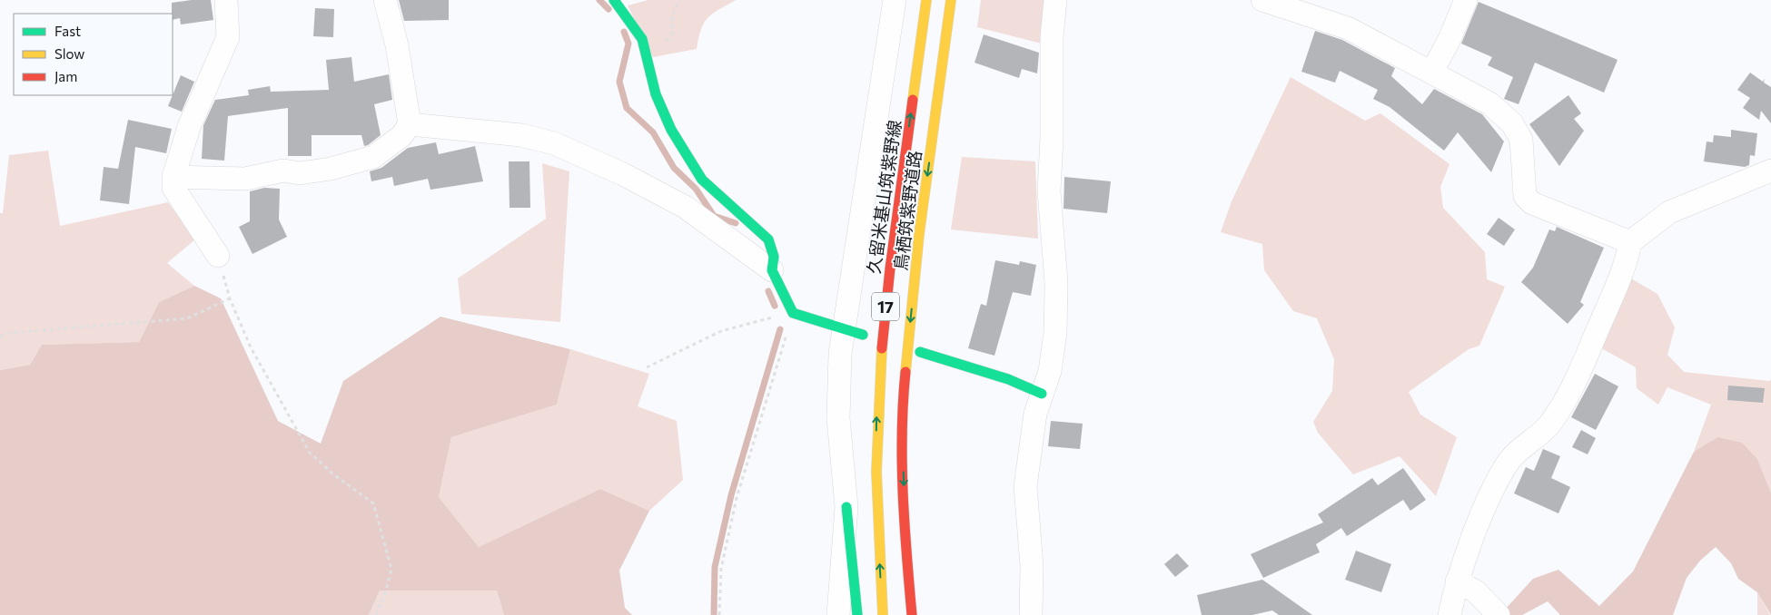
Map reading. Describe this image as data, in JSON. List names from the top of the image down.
{
  "streets": {
    "main road": ["久留米基山筑紫野線", "鳥栖筑紫野道路", "17"]
  },
  "one_way": ["鳥栖筑紫野道路"],
  "legend": ["Fast", "Slow", "Jam"]
}
